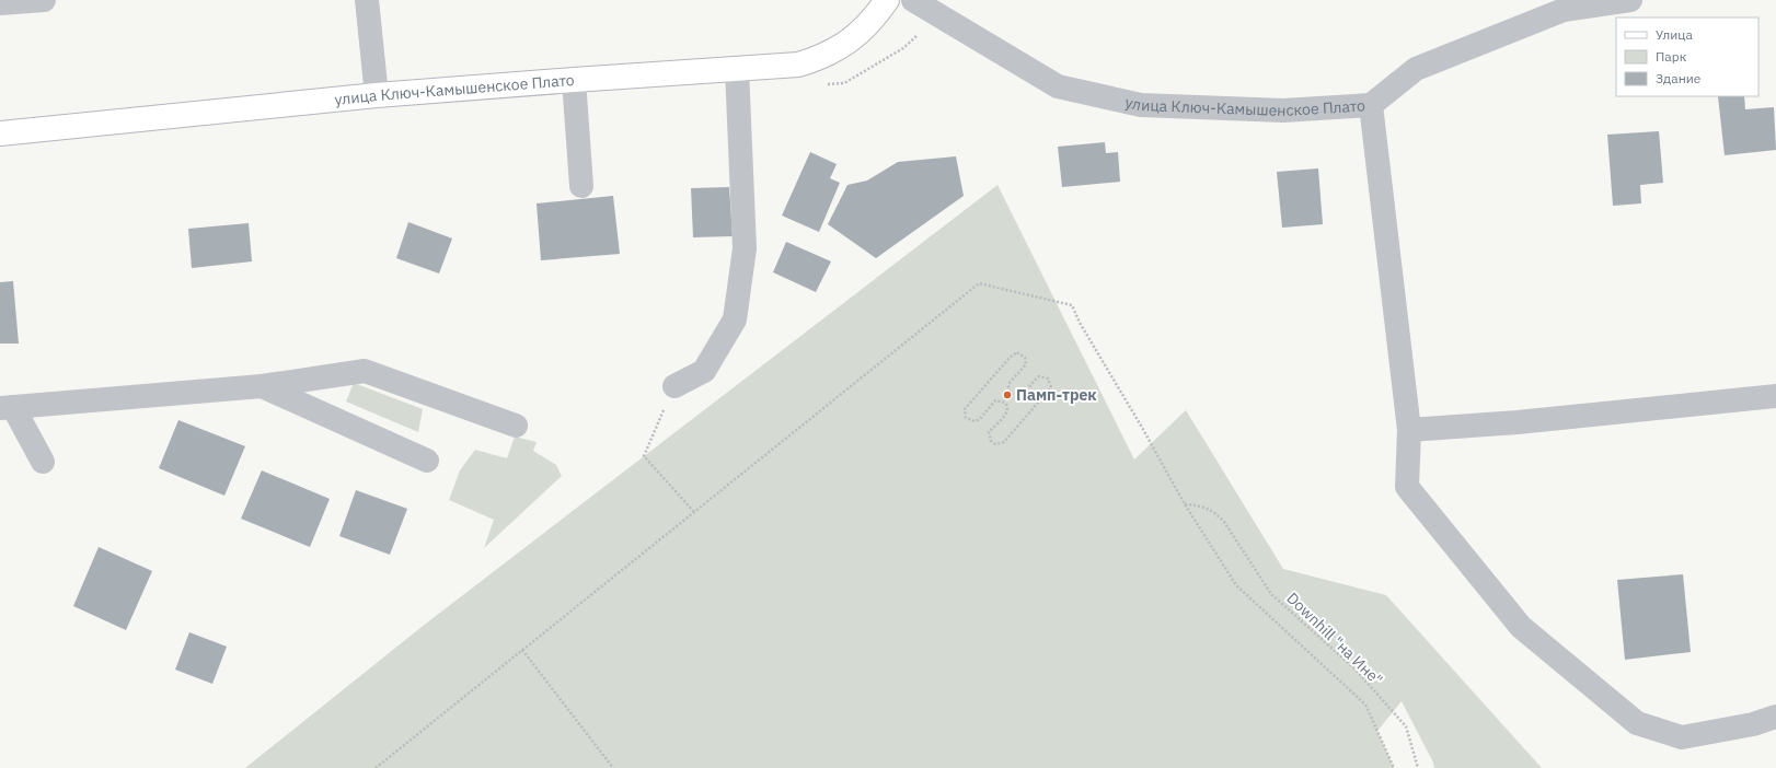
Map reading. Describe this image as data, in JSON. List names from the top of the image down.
{
  "streets": {
    "main road": ["улица Ключ-Камышенское Плато"],
    "path": ["Downhill \"на Ине\""]
  },
  "places": ["Памп-трек"],
  "legend": ["Улица", "Парк", "Здание"]
}
